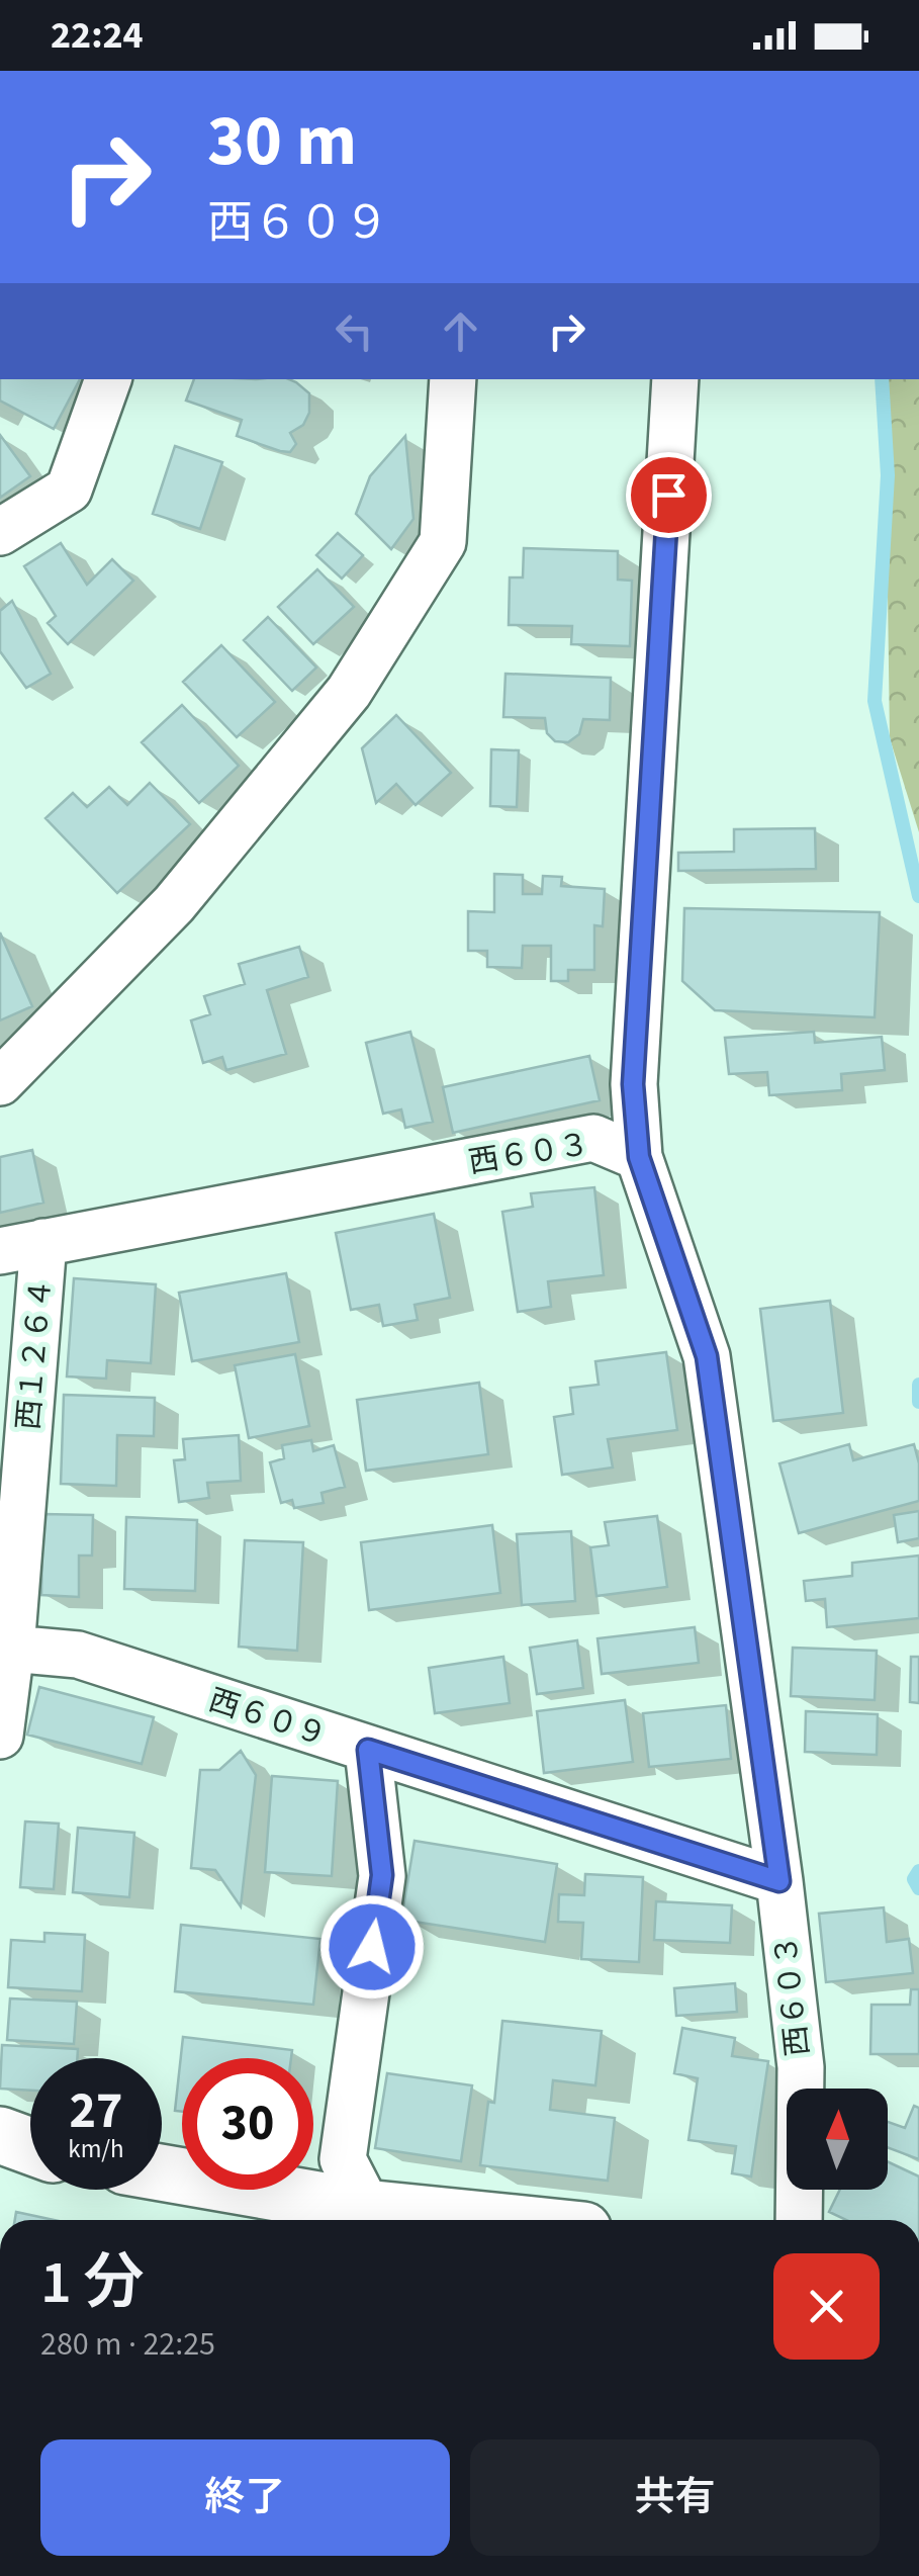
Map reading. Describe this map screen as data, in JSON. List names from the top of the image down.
{
  "streets": {
    "street": ["西６０３", "西１２６４", "西６０９"]
  },
  "crossings": [
    ["西６０３", "西１２６４"],
    ["西６０３", "西６０９"],
    ["西１２６４", "西６０９"]
  ],
  "north": "top",
  "page": {
    "status": "22:24",
    "turn": ["30 m", "西６０９"],
    "speed": "27 km/h",
    "limit": "30",
    "heading": ["1 分", "280 m · 22:25"],
    "buttons": ["終了", "共有"]
  }
}
